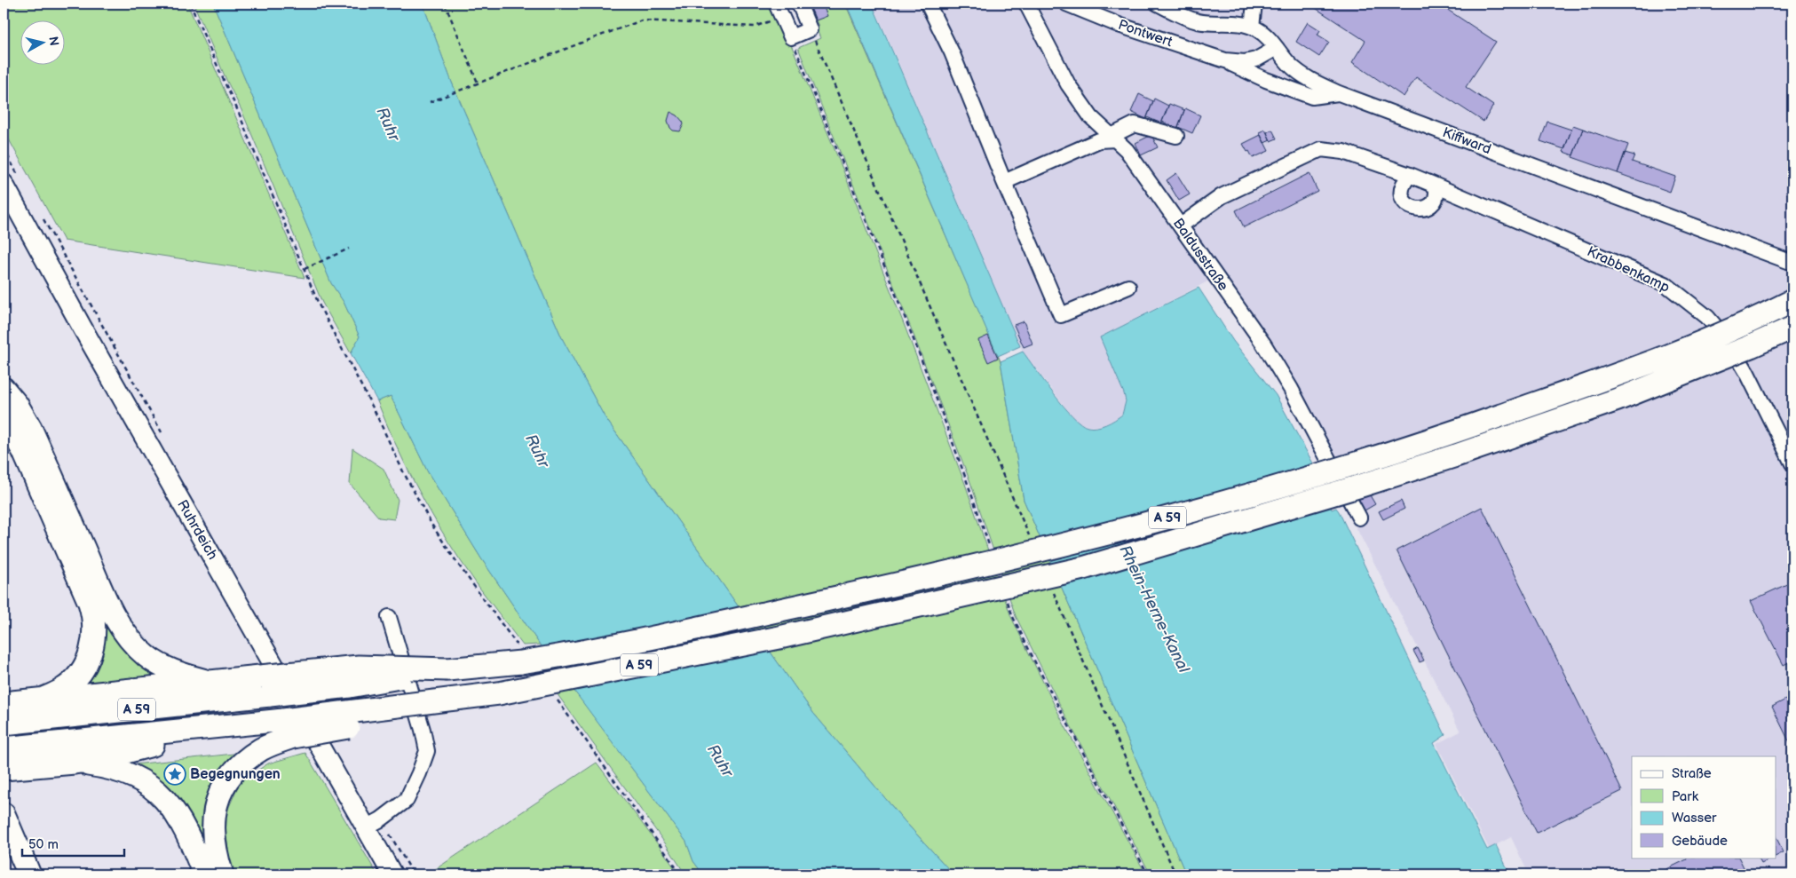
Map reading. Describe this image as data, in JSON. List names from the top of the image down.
{
  "streets": {
    "highway": ["A 59"],
    "main road": ["Ruhrdeich"],
    "street": [
      "Pontwert",
      "Kiffward",
      "Baldusstraße",
      "Krabbenkamp"
    ]
  },
  "crossings": [
    ["Pontwert", "Kiffward"],
    ["Baldusstraße", "Krabbenkamp"]
  ],
  "water": ["Ruhr", "Rhein-Herne-Kanal"],
  "places": {
    "place": ["Begegnungen"]
  },
  "legend": [
    "Straße",
    "Park",
    "Wasser",
    "Gebäude"
  ],
  "scale_bar": "50 m",
  "north": "right"
}
